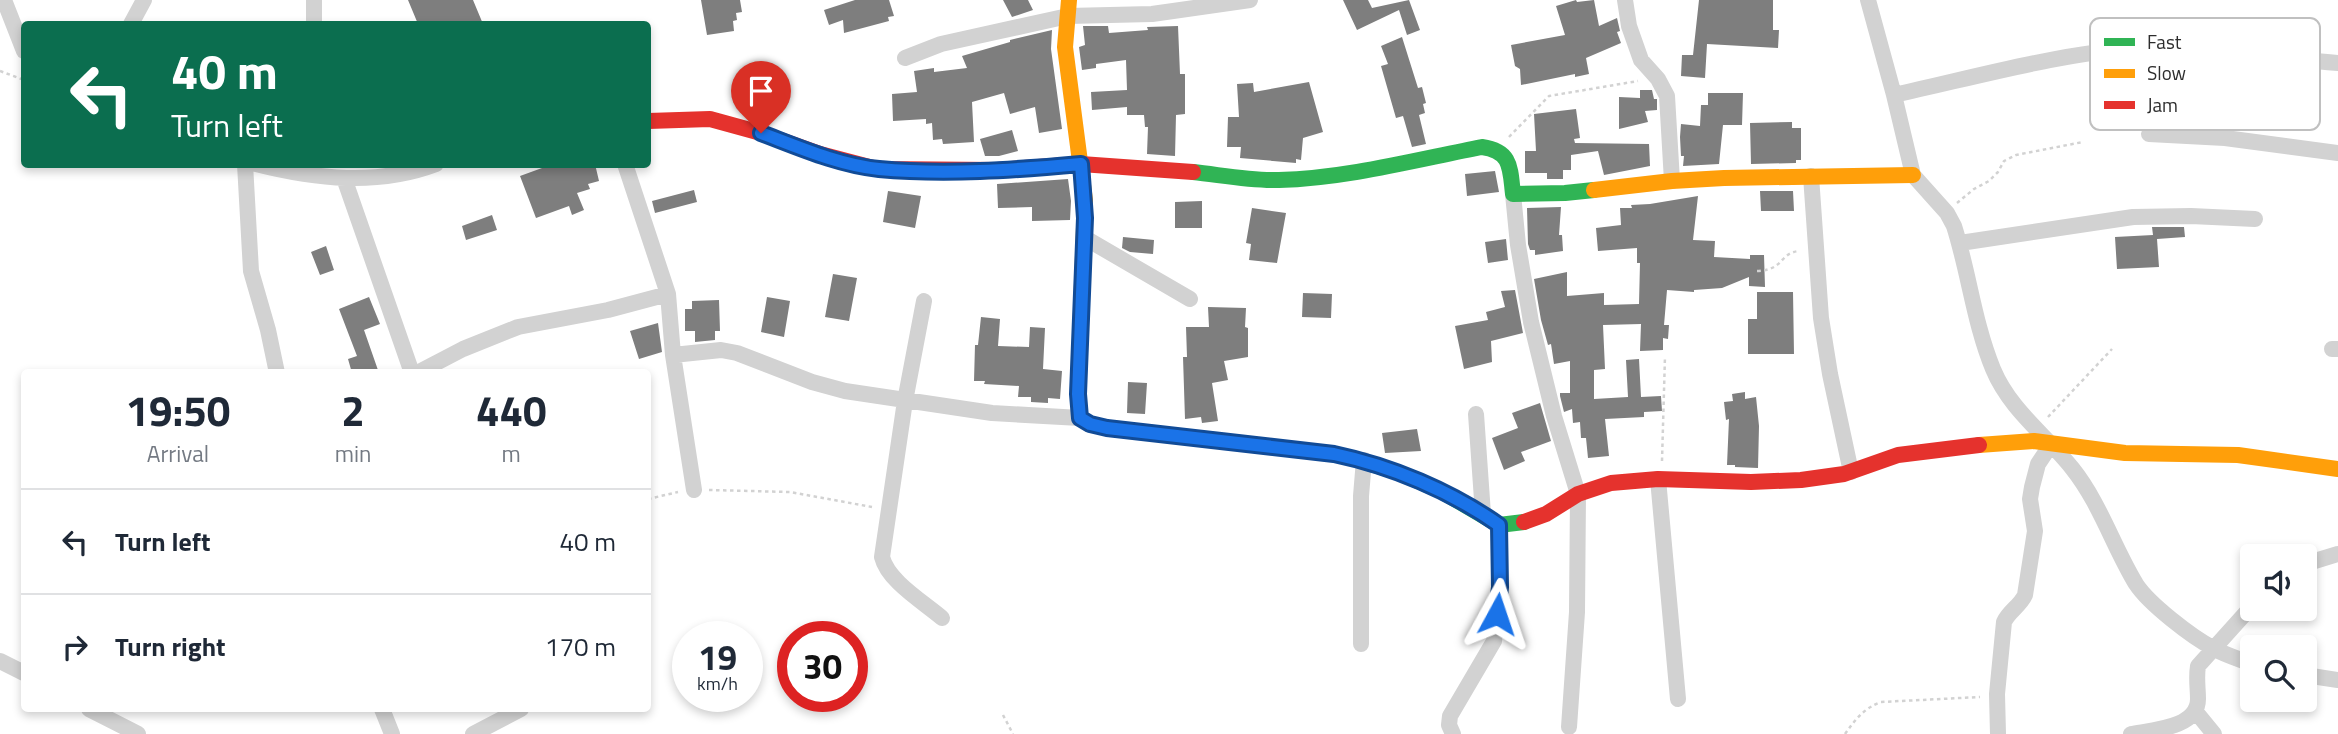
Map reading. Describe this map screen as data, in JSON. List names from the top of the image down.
{
  "legend": ["Fast", "Slow", "Jam"],
  "page": {
    "turn": ["40 m", "Turn left"],
    "eta": [
      "19:50",
      "Arrival",
      "2",
      "min",
      "440",
      "m"
    ],
    "list": [
      {
        "name": "Turn left",
        "value": "40 m"
      },
      {
        "name": "Turn right",
        "value": "170 m"
      }
    ],
    "speed": "19 km/h",
    "limit": "30"
  }
}
